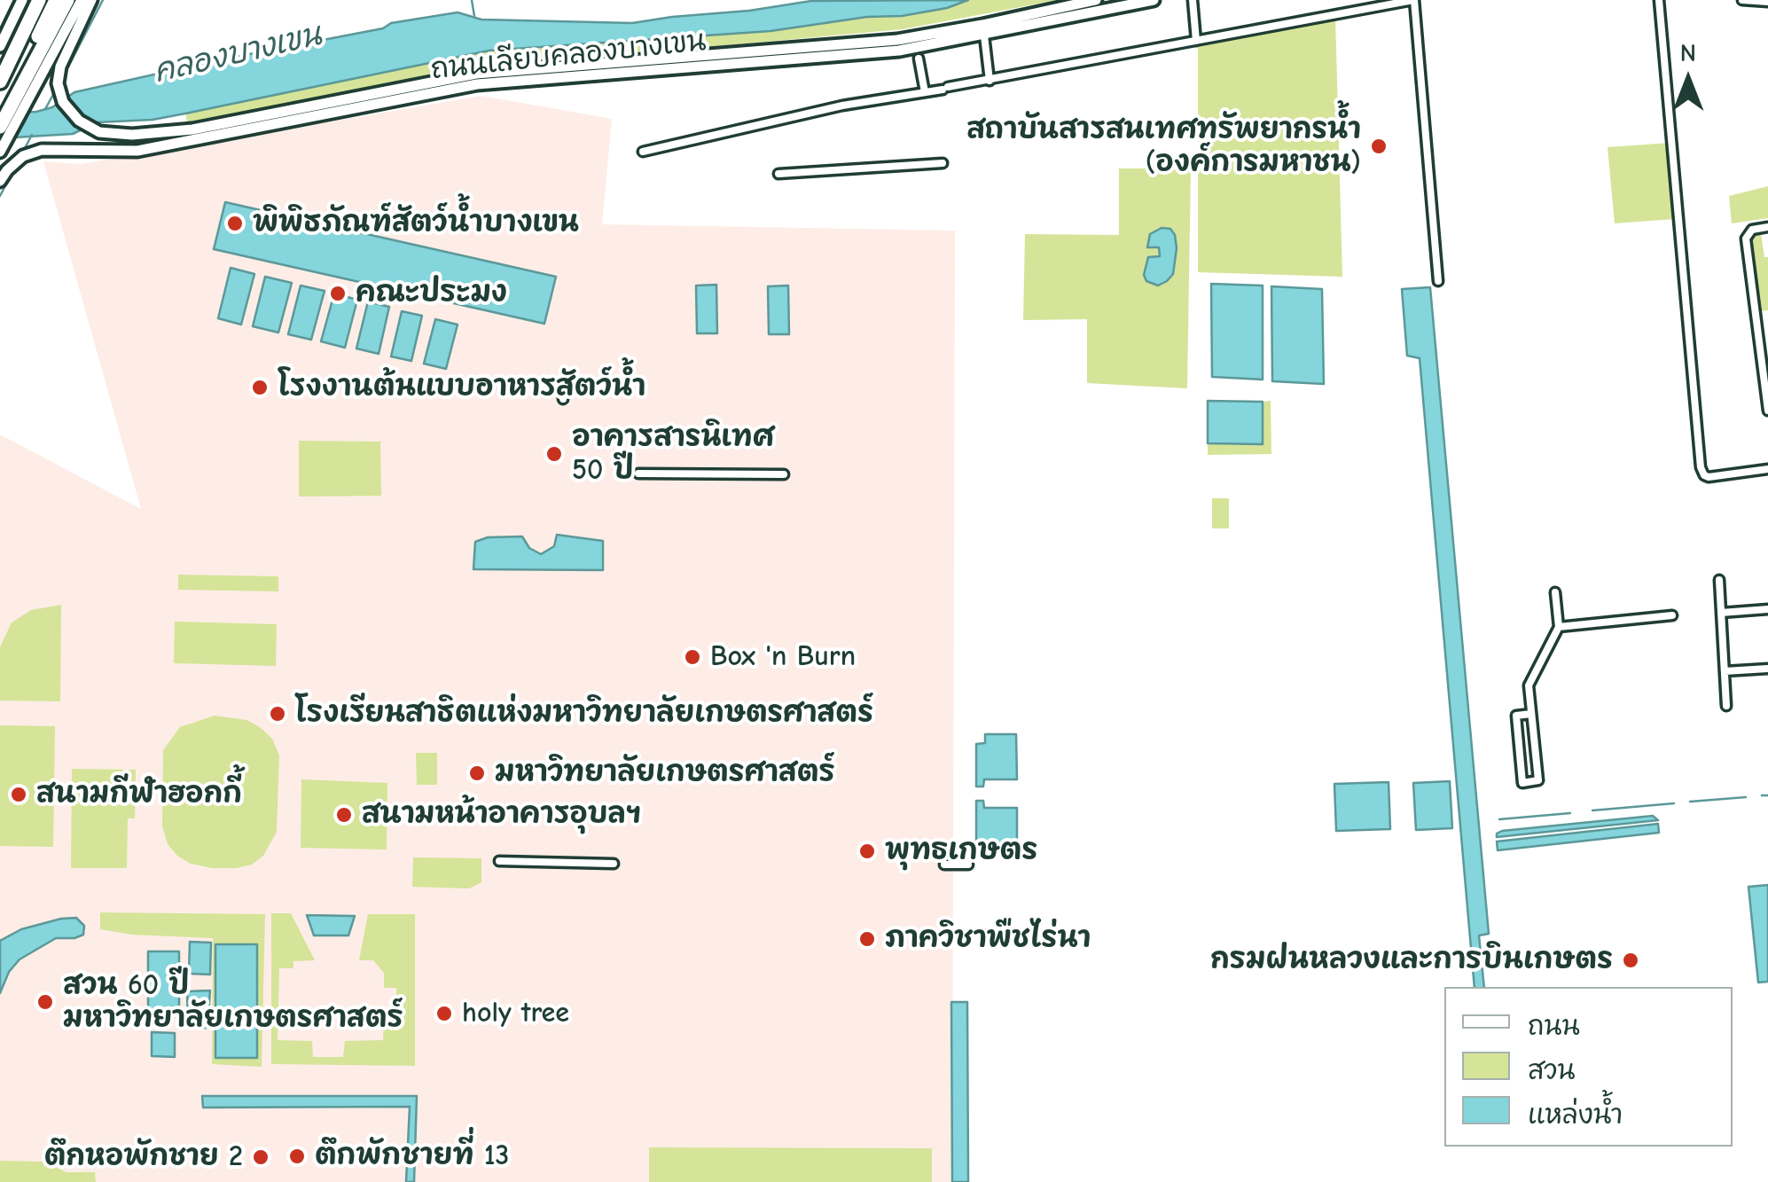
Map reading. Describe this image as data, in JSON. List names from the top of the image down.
{
  "streets": {
    "main road": ["ถนนเลียบคลองบางเขน"]
  },
  "water": ["คลองบางเขน"],
  "places": [
    "สถาบันสารสนเทศทรัพยากรน้ำ (องค์การมหาชน)",
    "พิพิธภัณฑ์สัตว์น้ำบางเขน",
    "คณะประมง",
    "โรงงานต้นแบบอาหารสัตว์น้ำ",
    "อาคารสารนิเทศ 50 ปี",
    "Box 'n Burn",
    "โรงเรียนสาธิตแห่งมหาวิทยาลัยเกษตรศาสตร์",
    "มหาวิทยาลัยเกษตรศาสตร์",
    "สนามกีฬาฮอกกี้",
    "สนามหน้าอาคารอุบลฯ",
    "พุทธเกษตร",
    "ภาควิชาพืชไร่นา",
    "กรมฝนหลวงและการบินเกษตร",
    "สวน 60 ปี มหาวิทยาลัยเกษตรศาสตร์",
    "holy tree",
    "ตึกพักชายที่ 13",
    "ตึกหอพักชาย 2"
  ],
  "legend": ["ถนน", "สวน", "แหล่งน้ำ"],
  "north": "top"
}
